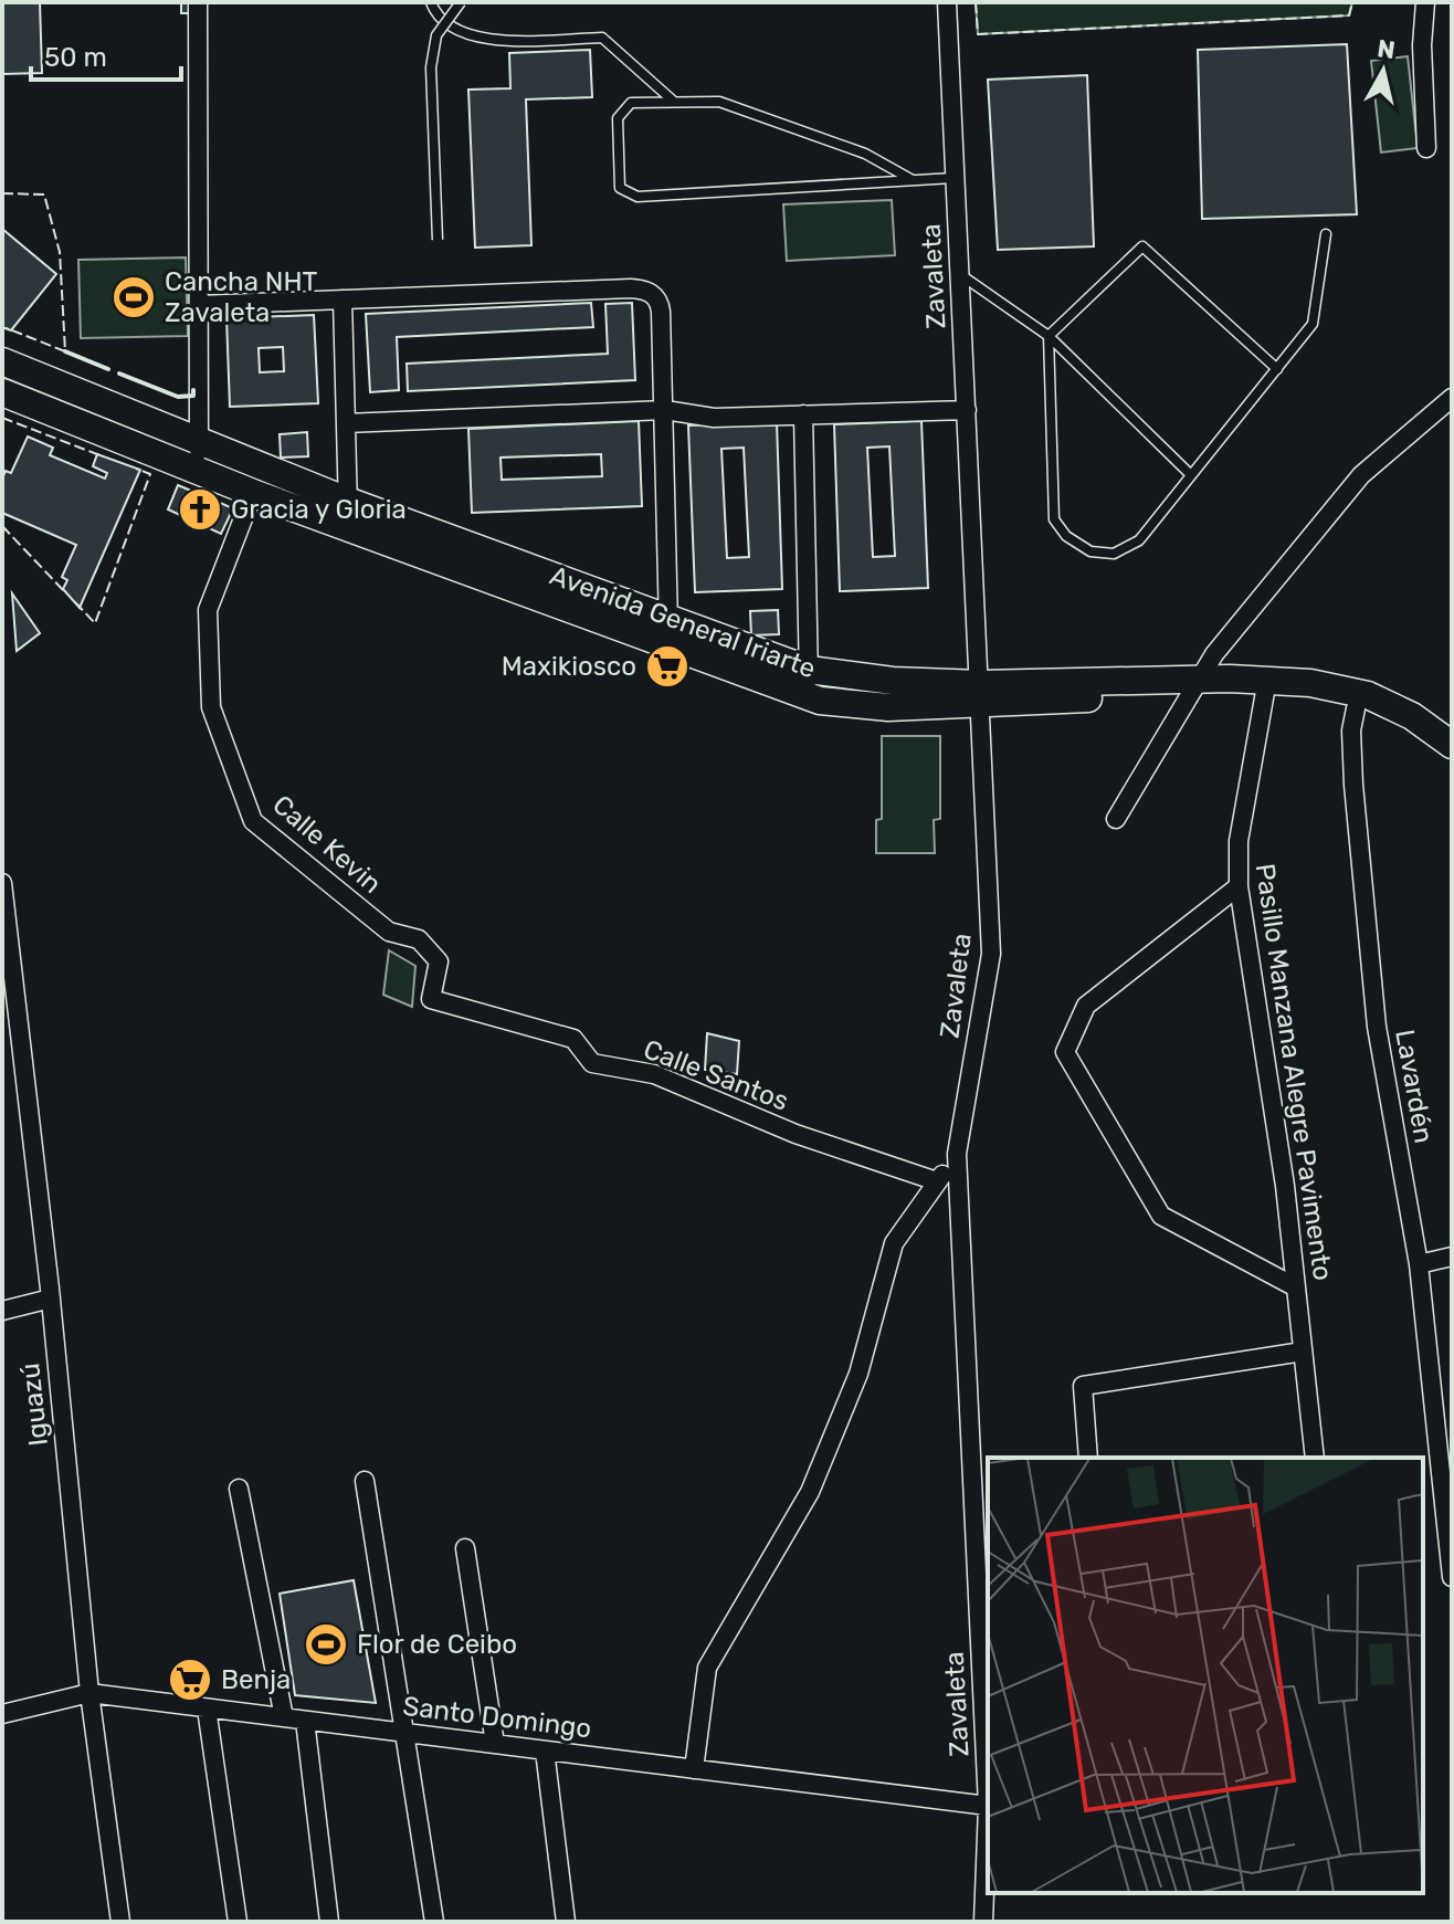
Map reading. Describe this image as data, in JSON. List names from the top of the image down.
{
  "streets": {
    "main road": ["Avenida General Iriarte"],
    "street": [
      "Zavaleta",
      "Calle Kevin",
      "Pasillo Manzana Alegre Pavimento",
      "Calle Santos",
      "Lavardén",
      "Iguazú",
      "Santo Domingo"
    ]
  },
  "crossings": [
    ["Zavaleta", "Avenida General Iriarte"],
    ["Zavaleta", "Santo Domingo"],
    ["Avenida General Iriarte", "Calle Kevin"],
    ["Avenida General Iriarte", "Pasillo Manzana Alegre Pavimento"],
    ["Avenida General Iriarte", "Lavardén"],
    ["Calle Kevin", "Calle Santos"],
    ["Iguazú", "Santo Domingo"]
  ],
  "places": {
    "sports": ["Cancha NHT Zavaleta", "Flor de Ceibo"],
    "church": ["Gracia y Gloria"],
    "supermarket": ["Maxikiosco", "Benja"]
  },
  "scale_bar": "50 m",
  "north": "top"
}
